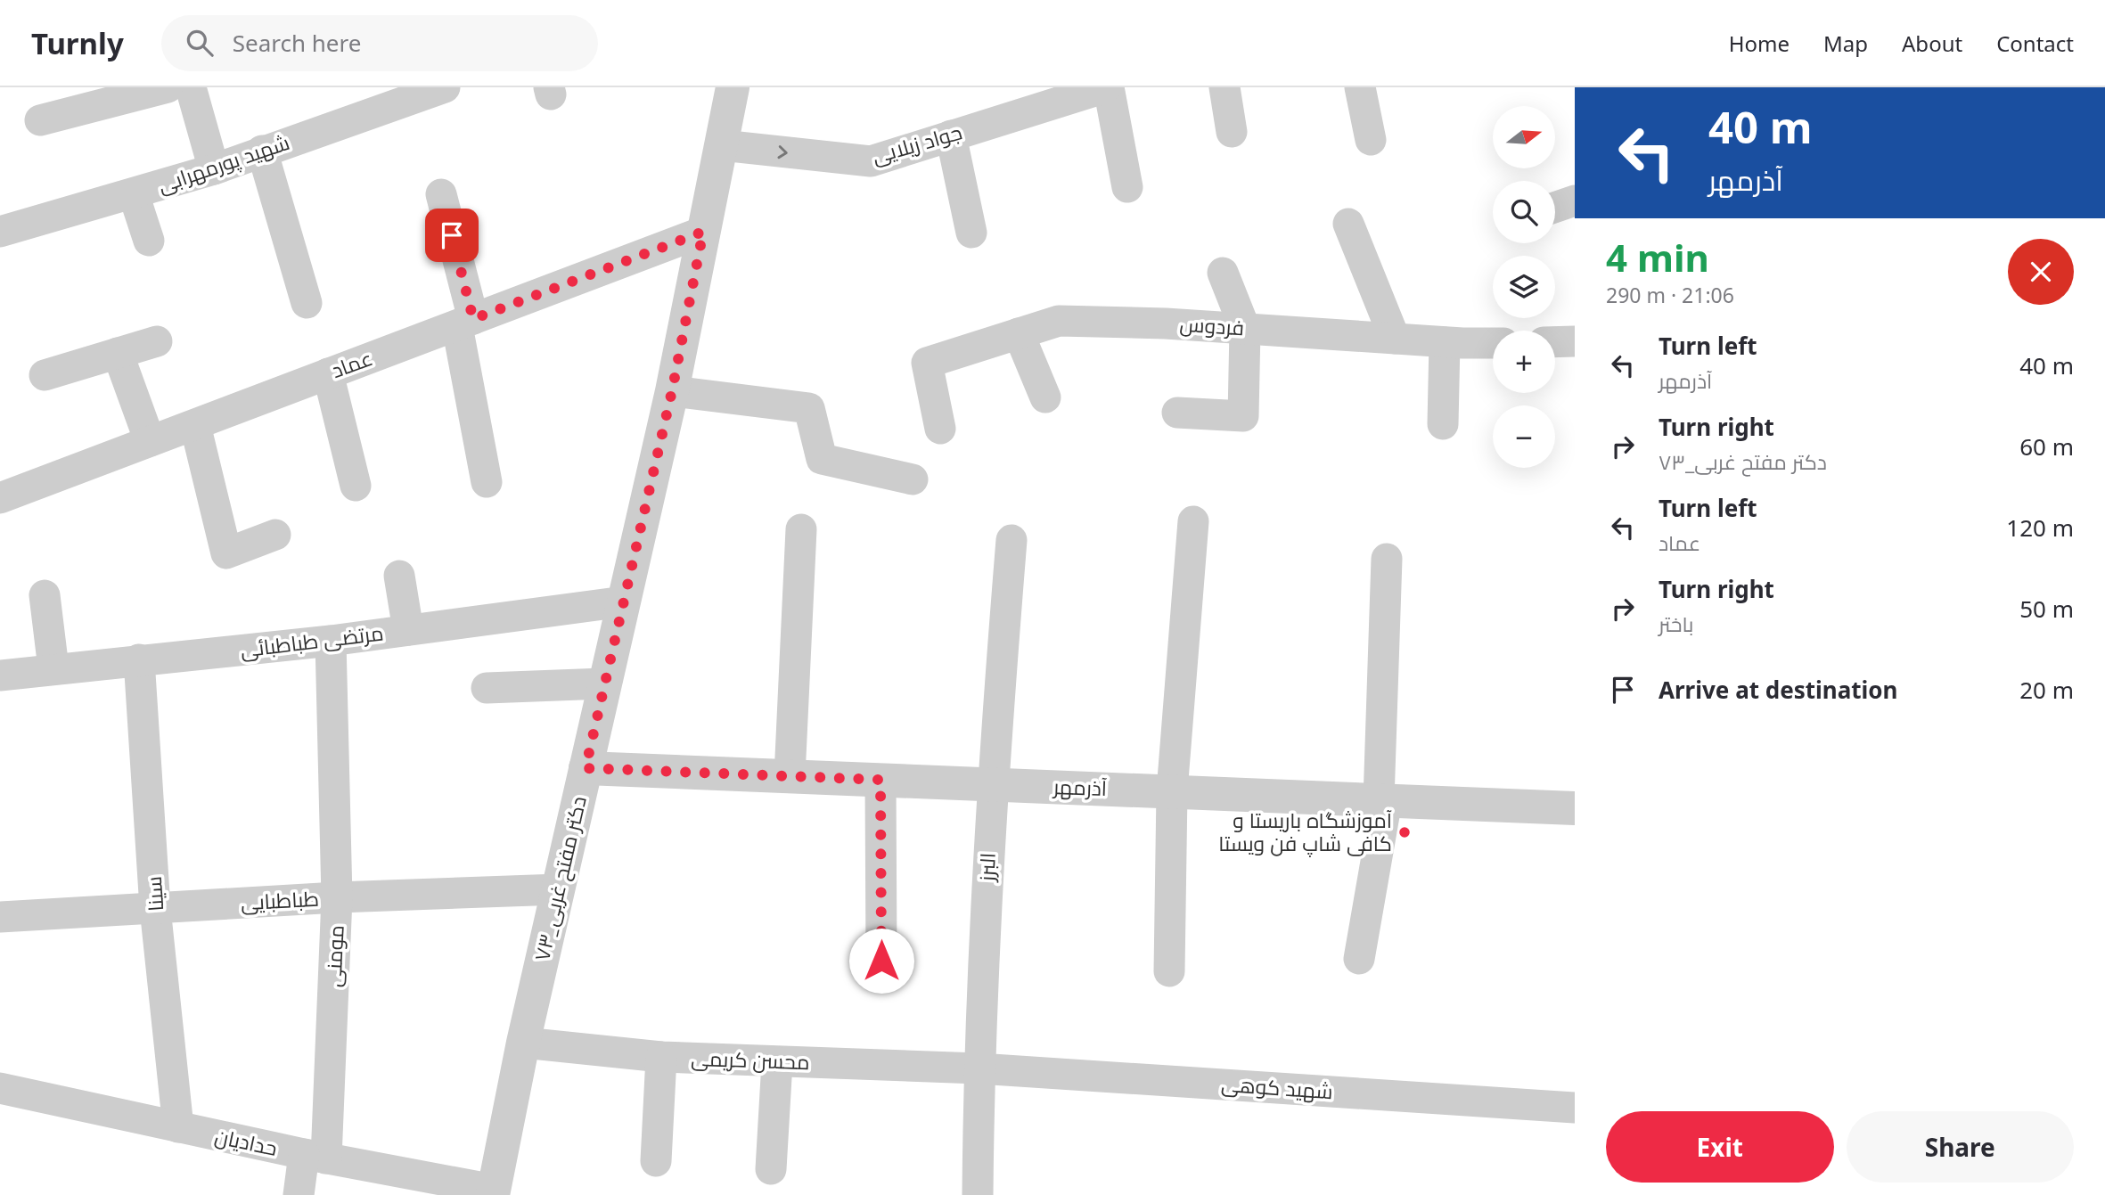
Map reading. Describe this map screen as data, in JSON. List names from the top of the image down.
{
  "streets": {
    "street": [
      "جواد زیلایی",
      "شهید پورمهرابی",
      "فردوس",
      "عماد",
      "مرتضی طباطبائی",
      "آذرمهر",
      "البرز",
      "۷۳_دکتر مفتح غربی",
      "سینا",
      "طباطبایی",
      "مومنی",
      "محسن کریمی",
      "شهید کوهی",
      "حدادیان"
    ]
  },
  "crossings": [
    ["جواد زیلایی", "۷۳_دکتر مفتح غربی"],
    ["عماد", "۷۳_دکتر مفتح غربی"],
    ["مرتضی طباطبائی", "۷۳_دکتر مفتح غربی"],
    ["مرتضی طباطبائی", "سینا"],
    ["مرتضی طباطبائی", "مومنی"],
    ["آذرمهر", "البرز"],
    ["آذرمهر", "۷۳_دکتر مفتح غربی"],
    ["البرز", "محسن کریمی"],
    ["البرز", "شهید کوهی"],
    ["۷۳_دکتر مفتح غربی", "طباطبایی"],
    ["۷۳_دکتر مفتح غربی", "محسن کریمی"],
    ["۷۳_دکتر مفتح غربی", "حدادیان"],
    ["سینا", "طباطبایی"],
    ["سینا", "حدادیان"],
    ["طباطبایی", "مومنی"],
    ["مومنی", "حدادیان"],
    ["محسن کریمی", "شهید کوهی"]
  ],
  "one_way": ["جواد زیلایی"],
  "places": ["آموزشگاه باریستا و کافی شاپ فن ویستا"],
  "north": "right",
  "page": {
    "header": "Turnly",
    "search": "Search here",
    "nav": [
      "Home",
      "Map",
      "About",
      "Contact"
    ],
    "turn": ["40 m", "آذرمهر"],
    "map_buttons": ["+", "−"],
    "heading": ["4 min", "290 m · 21:06"],
    "list": [
      {
        "name": "Turn left",
        "note": "آذرمهر",
        "value": "40 m"
      },
      {
        "name": "Turn right",
        "note": "۷۳_دکتر مفتح غربی",
        "value": "60 m"
      },
      {
        "name": "Turn left",
        "note": "عماد",
        "value": "120 m"
      },
      {
        "name": "Turn right",
        "note": "باختر",
        "value": "50 m"
      },
      {
        "name": "Arrive at destination",
        "value": "20 m"
      }
    ],
    "buttons": ["Exit", "Share"]
  }
}
